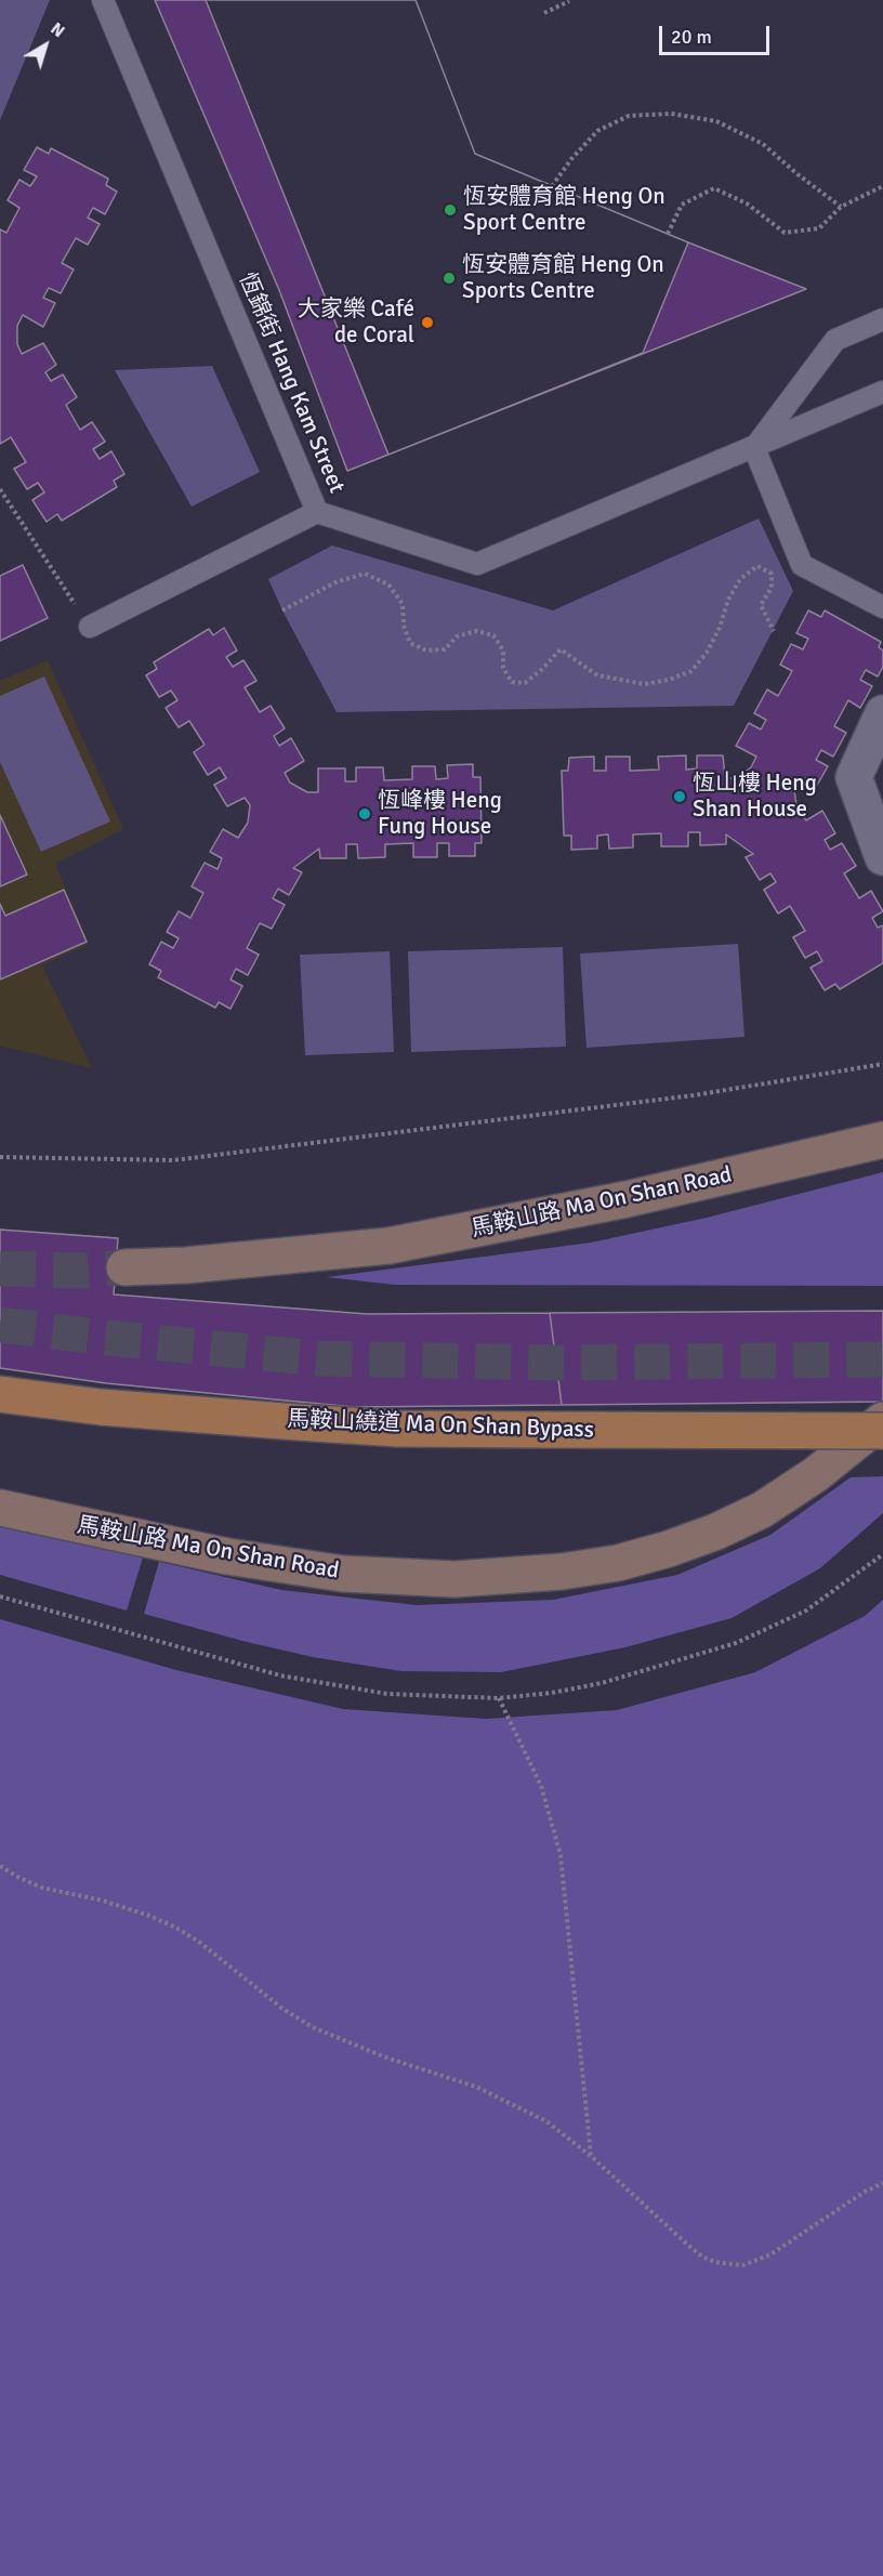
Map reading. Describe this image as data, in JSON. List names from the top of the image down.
{
  "streets": {
    "main road": ["馬鞍山路 Ma On Shan Road", "馬鞍山繞道 Ma On Shan Bypass"],
    "lane": ["恆錦街 Hang Kam Street"]
  },
  "places": [
    "恆安體育館 Heng On Sport Centre",
    "恆安體育館 Heng On Sports Centre",
    "大家樂 Café de Coral",
    "恆山樓 Heng Shan House",
    "恆峰樓 Heng Fung House"
  ],
  "scale_bar": "20 m",
  "north": "top right"
}
